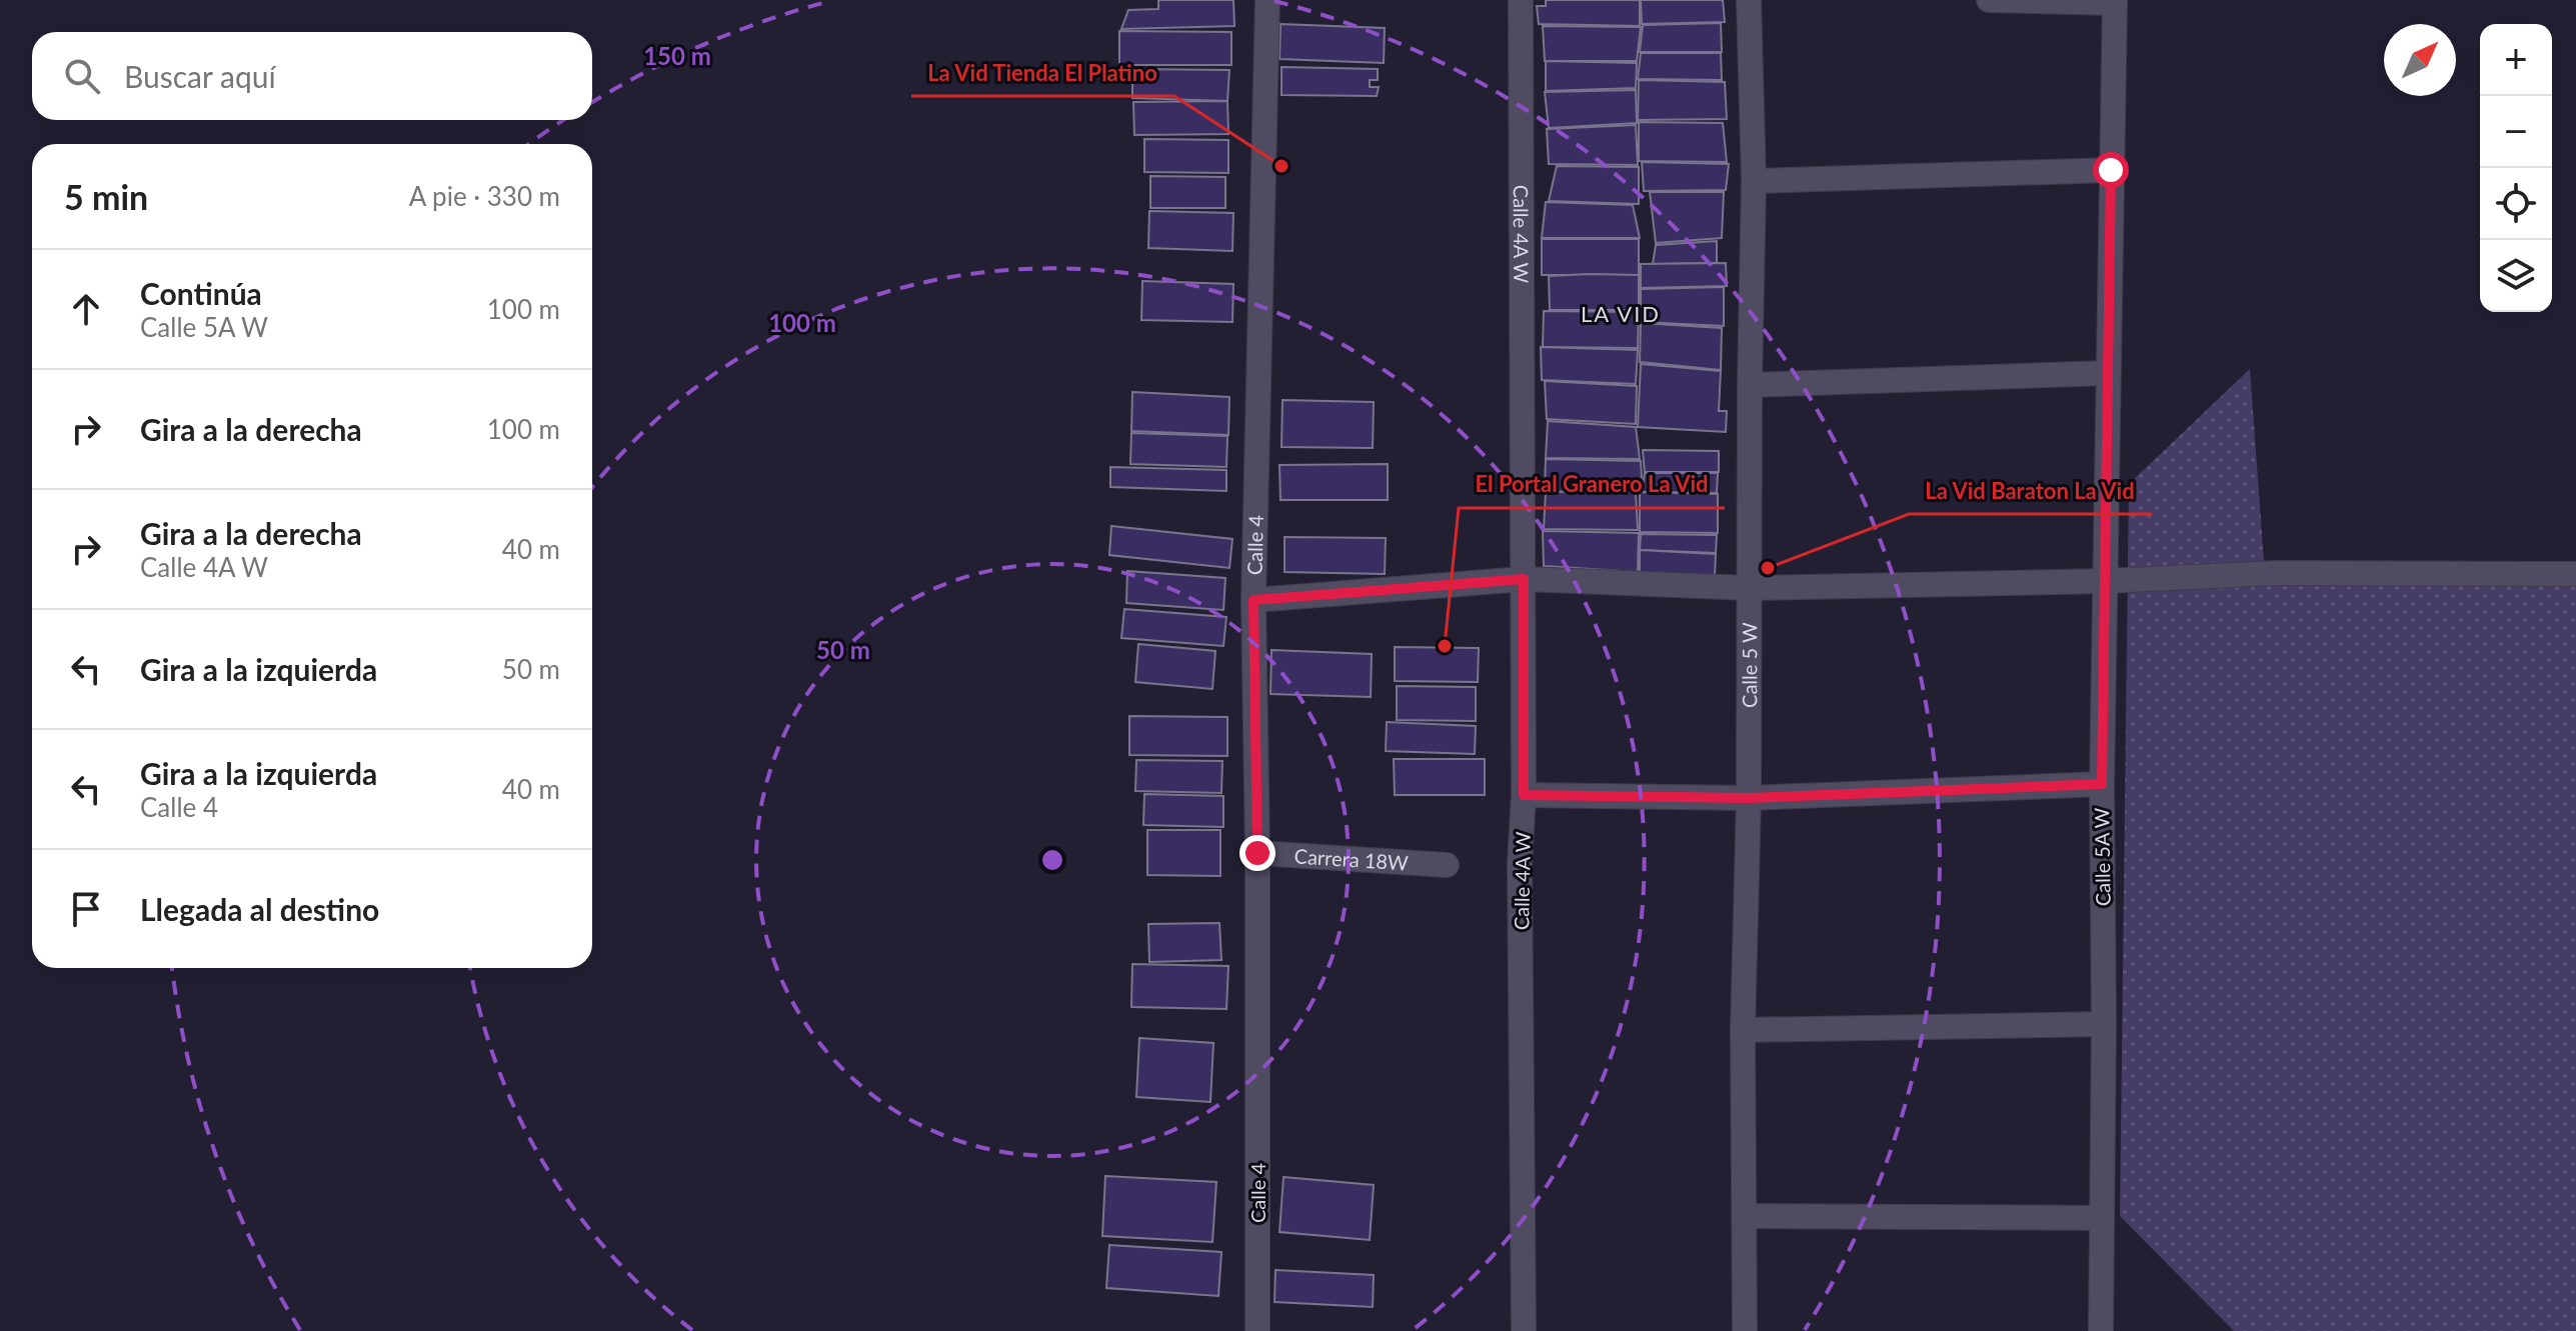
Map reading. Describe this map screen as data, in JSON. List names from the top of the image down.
{
  "streets": {
    "street": [
      "Calle 4A W",
      "Calle 4",
      "Calle 5 W",
      "Calle 5A W",
      "Carrera 18W"
    ]
  },
  "crossings": [
    ["Calle 4", "Carrera 18W"]
  ],
  "districts": ["LA VID"],
  "places": ["La Vid Tienda El Platino", "La Vid Baraton La Vid", "El Portal Granero La Vid"],
  "north": "top right",
  "page": {
    "map_buttons": ["+", "−"],
    "search": "Buscar aquí",
    "heading": ["5 min", "A pie · 330 m"],
    "list": [
      ["Continúa", "Calle 5A W", "100 m"],
      ["Gira a la derecha", "100 m"],
      ["Gira a la derecha", "Calle 4A W", "40 m"],
      ["Gira a la izquierda", "50 m"],
      ["Gira a la izquierda", "Calle 4", "40 m"],
      "Llegada al destino"
    ]
  },
  "rings": ["150 m", "100 m", "50 m"]
}
